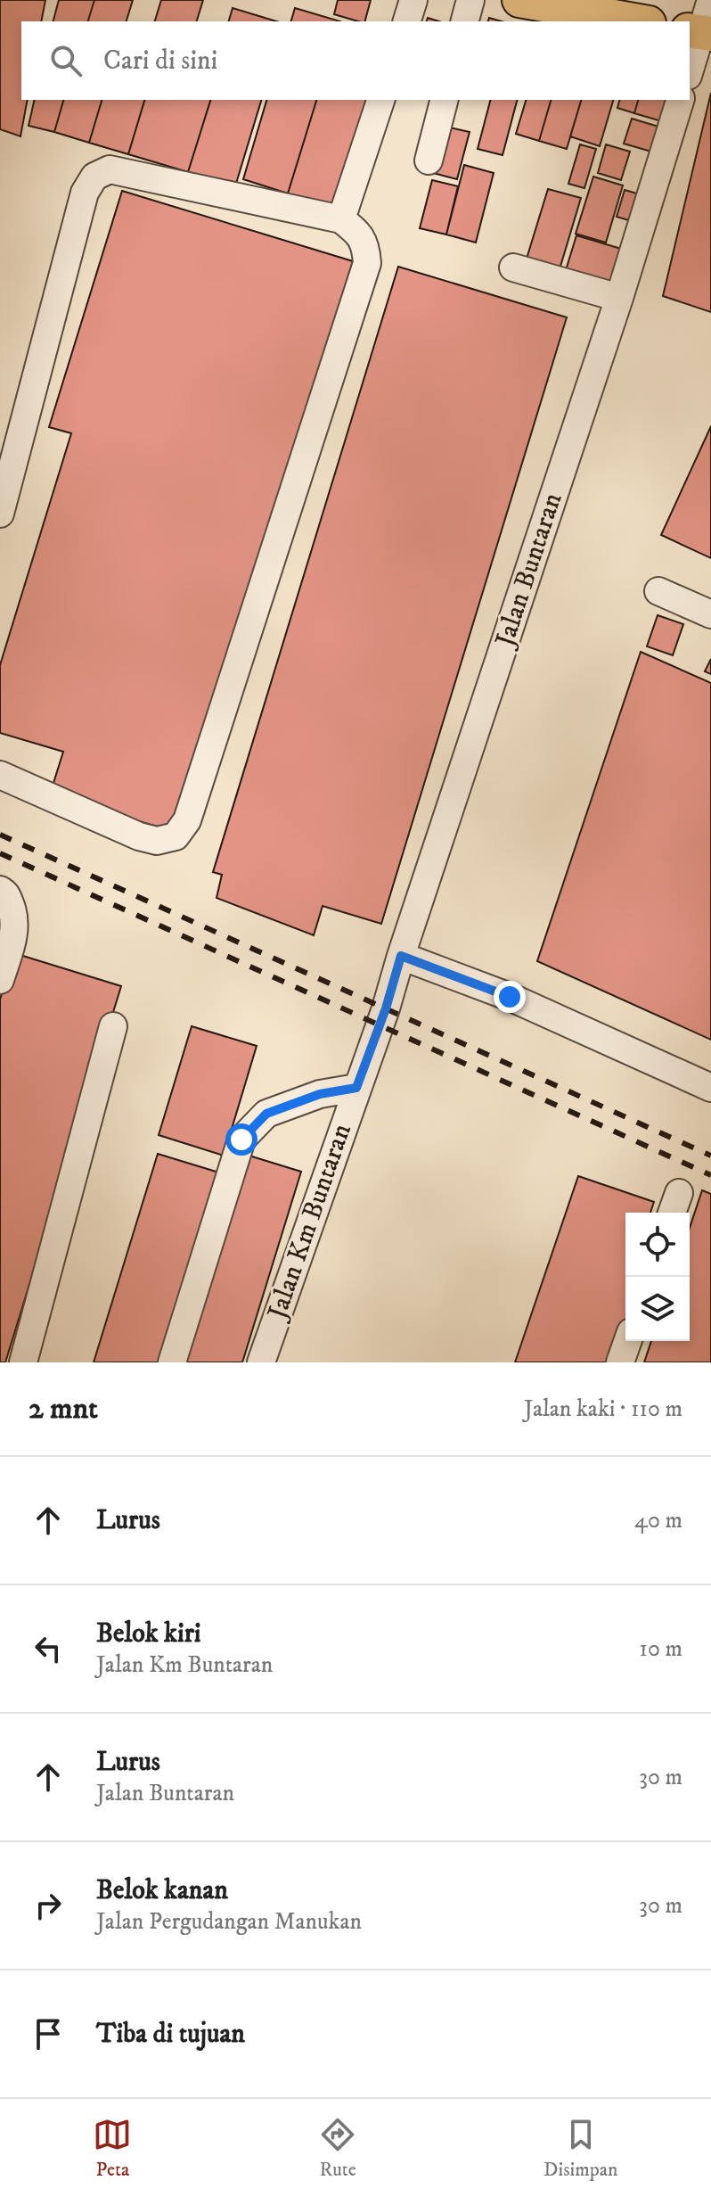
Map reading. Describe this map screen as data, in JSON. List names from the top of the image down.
{
  "streets": {
    "street": ["Jalan Buntaran", "Jalan Km Buntaran"]
  },
  "crossings": [
    ["Jalan Buntaran", "Jalan Km Buntaran"]
  ],
  "page": {
    "search": "Cari di sini",
    "heading": ["2 mnt", "Jalan kaki · 110 m"],
    "list": [
      ["Lurus", "40 m"],
      ["Belok kiri", "Jalan Km Buntaran", "10 m"],
      ["Lurus", "Jalan Buntaran", "30 m"],
      ["Belok kanan", "Jalan Pergudangan Manukan", "30 m"],
      "Tiba di tujuan"
    ],
    "nav": ["Peta", "Rute", "Disimpan"]
  }
}
